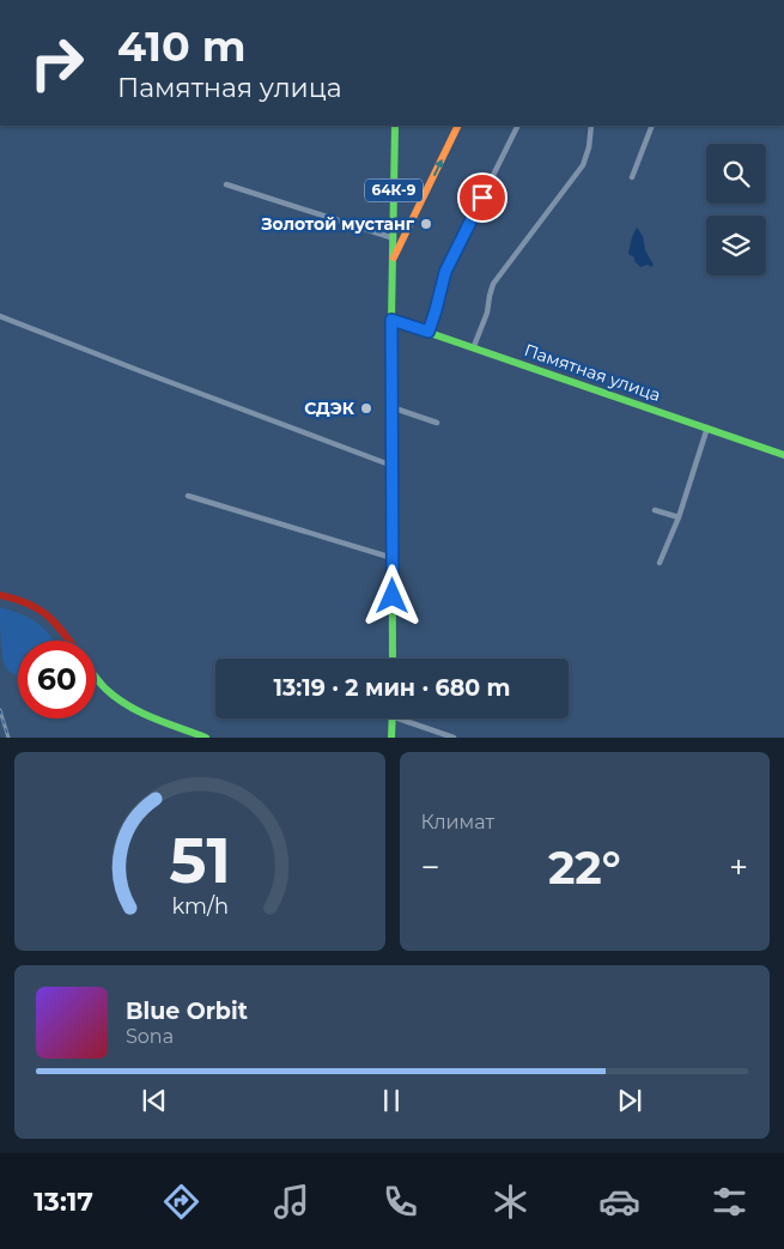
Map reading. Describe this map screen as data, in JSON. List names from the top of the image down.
{
  "streets": {
    "main road": ["64К-9", "Памятная улица"]
  },
  "crossings": [
    ["64К-9", "Памятная улица"]
  ],
  "places": ["Золотой мустанг", "СДЭК"],
  "page": {
    "turn": ["410 m", "Памятная улица"],
    "limit": "60",
    "trip": "13:19 · 2 мин · 680 m",
    "tile": "Климат",
    "heat": ["−", "22°", "+"],
    "song": ["Blue Orbit", "Sona"],
    "tabs": "13:17",
    "gauge": ["51", "km/h"]
  }
}
